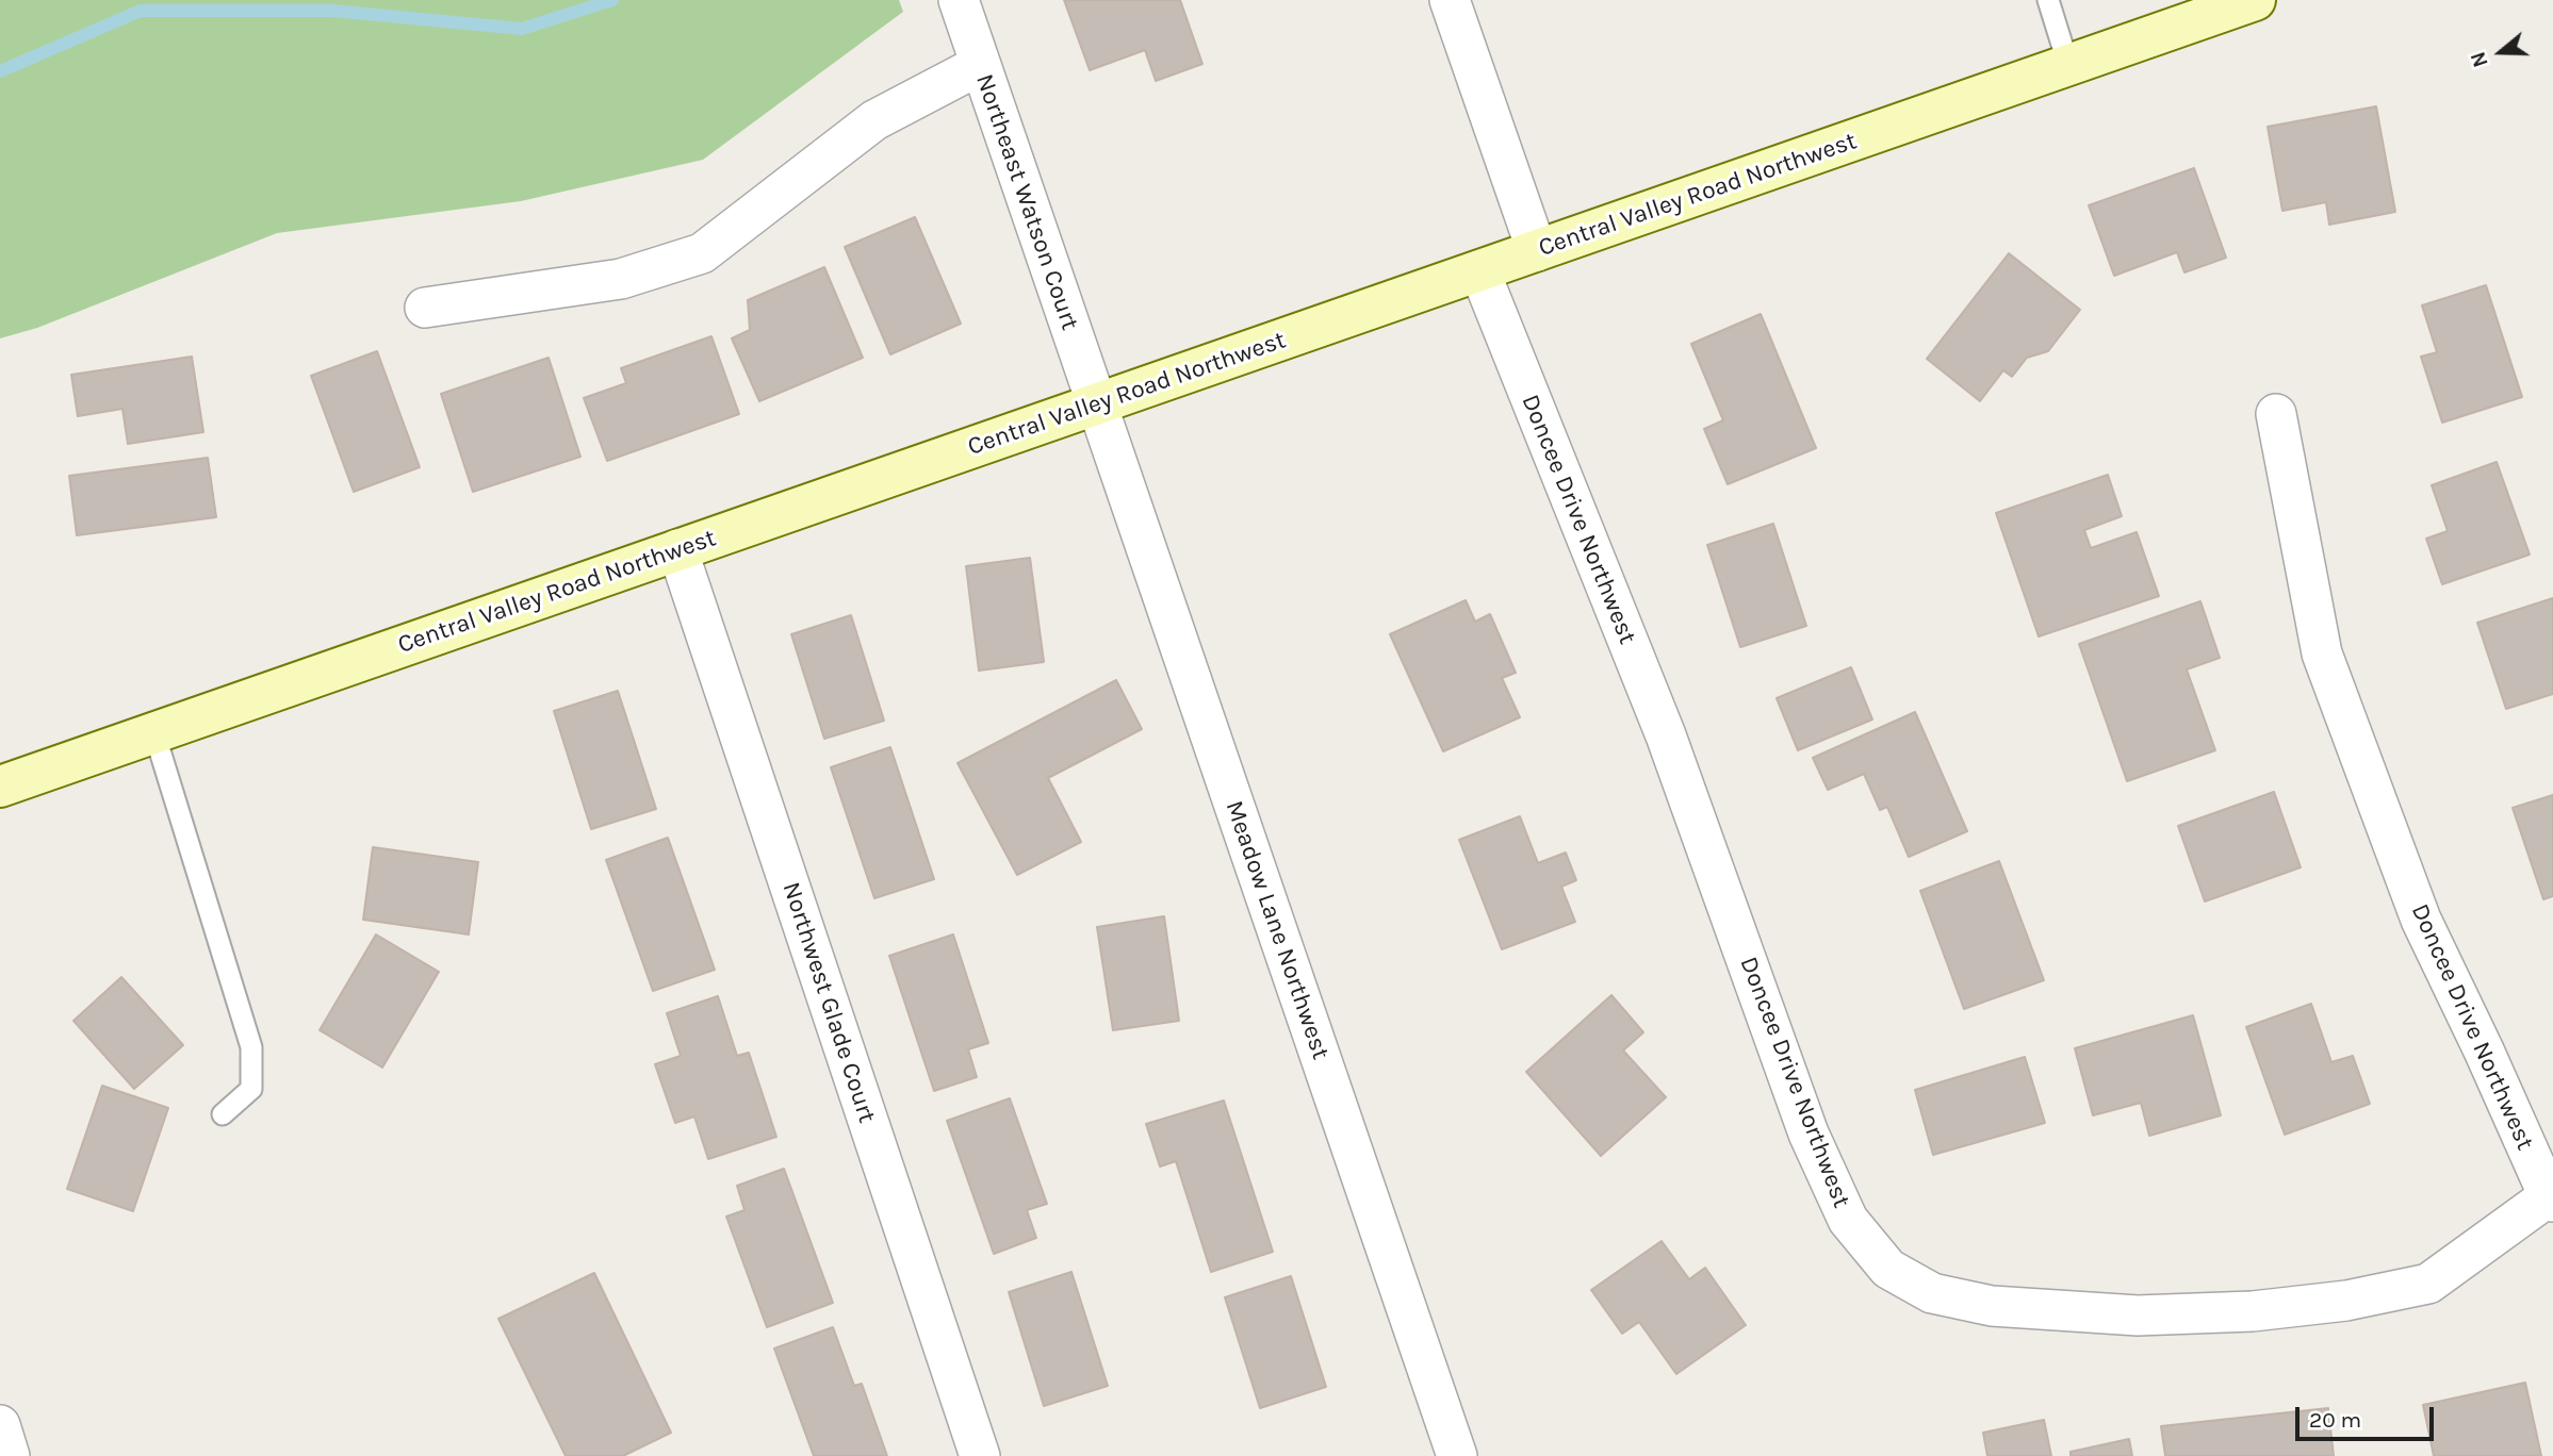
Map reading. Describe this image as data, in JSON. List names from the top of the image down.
{
  "streets": {
    "main road": ["Central Valley Road Northwest"],
    "street": [
      "Northeast Watson Court",
      "Doncee Drive Northwest",
      "Meadow Lane Northwest",
      "Northwest Glade Court"
    ]
  },
  "crossings": [
    ["Central Valley Road Northwest", "Northeast Watson Court"],
    ["Central Valley Road Northwest", "Doncee Drive Northwest"],
    ["Central Valley Road Northwest", "Meadow Lane Northwest"],
    ["Central Valley Road Northwest", "Northwest Glade Court"],
    ["Northeast Watson Court", "Meadow Lane Northwest"]
  ],
  "scale_bar": "20 m",
  "north": "left"
}
